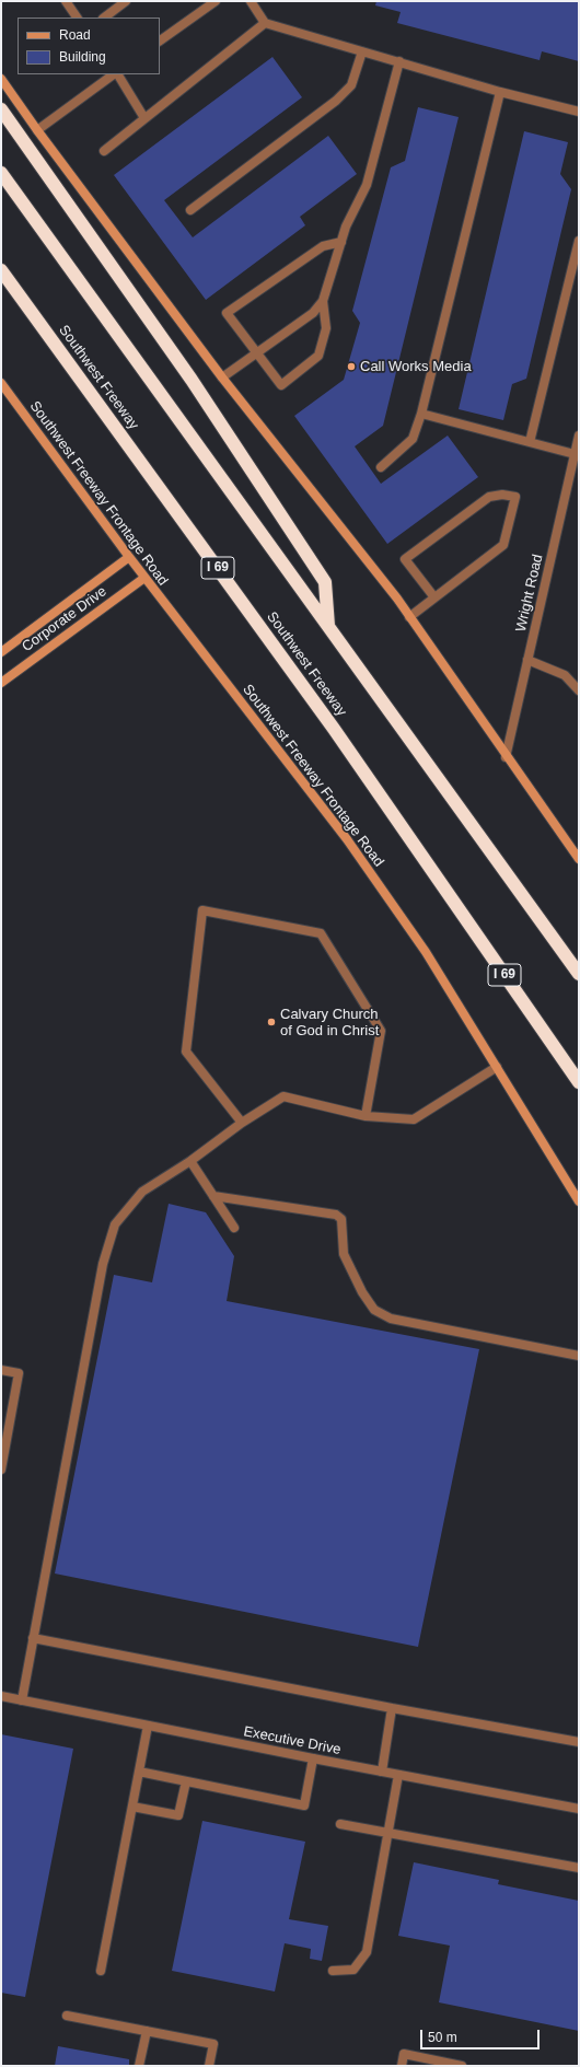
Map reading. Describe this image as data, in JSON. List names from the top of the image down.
{
  "streets": {
    "highway": ["Southwest Freeway", "I 69"],
    "main road": ["Southwest Freeway Frontage Road", "Corporate Drive"],
    "street": ["Wright Road", "Executive Drive"]
  },
  "crossings": [
    ["Southwest Freeway Frontage Road", "Corporate Drive"]
  ],
  "places": ["Call Works Media", "Calvary Church of God in Christ"],
  "legend": ["Road", "Building"],
  "scale_bar": "50 m"
}
